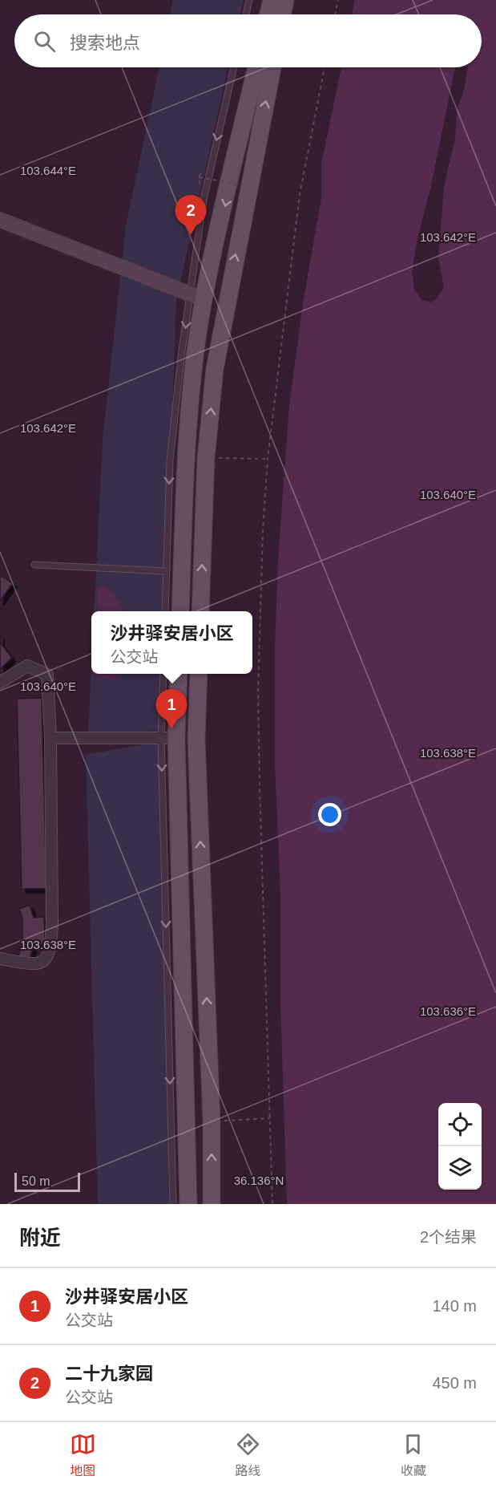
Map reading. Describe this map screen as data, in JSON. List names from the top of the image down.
{
  "scale_bar": "50 m",
  "page": {
    "search": "搜索地点",
    "pins": ["2", "1"],
    "popup": ["沙井驿安居小区", "公交站"],
    "scale": "50 m",
    "heading": ["附近", "2个结果"],
    "list": [
      {
        "mark": "1",
        "name": "沙井驿安居小区",
        "note": "公交站",
        "value": "140 m"
      },
      {
        "mark": "2",
        "name": "二十九家园",
        "note": "公交站",
        "value": "450 m"
      }
    ],
    "nav": ["地图", "路线", "收藏"]
  },
  "coordinates": [
    "103.644°E",
    "103.642°E",
    "103.640°E",
    "103.638°E",
    "103.636°E",
    "36.136°N"
  ]
}
